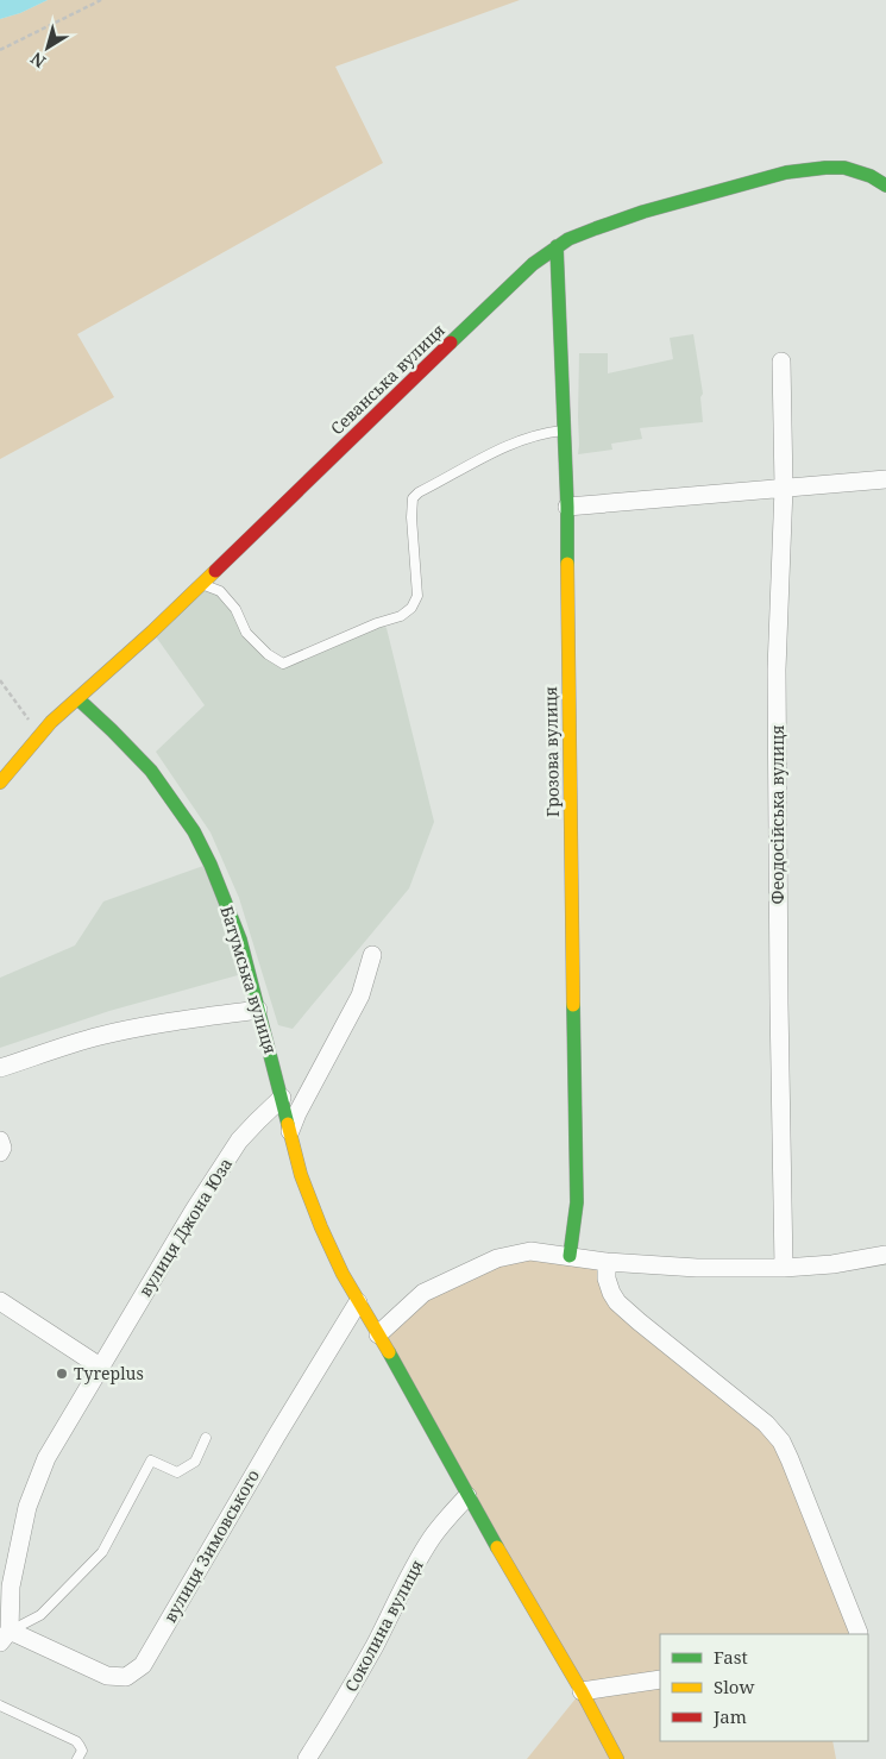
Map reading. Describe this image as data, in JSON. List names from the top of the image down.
{
  "streets": {
    "street": [
      "Севанська вулиця",
      "Грозова вулиця",
      "Феодосійська вулиця",
      "Батумська вулиця",
      "вулиця Джона Юза",
      "вулиця Зимовського",
      "Соколина вулиця"
    ]
  },
  "crossings": [
    ["Севанська вулиця", "Грозова вулиця"],
    ["Севанська вулиця", "Батумська вулиця"],
    ["Батумська вулиця", "вулиця Джона Юза"],
    ["Батумська вулиця", "вулиця Зимовського"],
    ["Батумська вулиця", "Соколина вулиця"],
    ["вулиця Джона Юза", "вулиця Зимовського"]
  ],
  "places": ["Tyreplus"],
  "legend": ["Fast", "Slow", "Jam"],
  "north": "bottom left"
}
